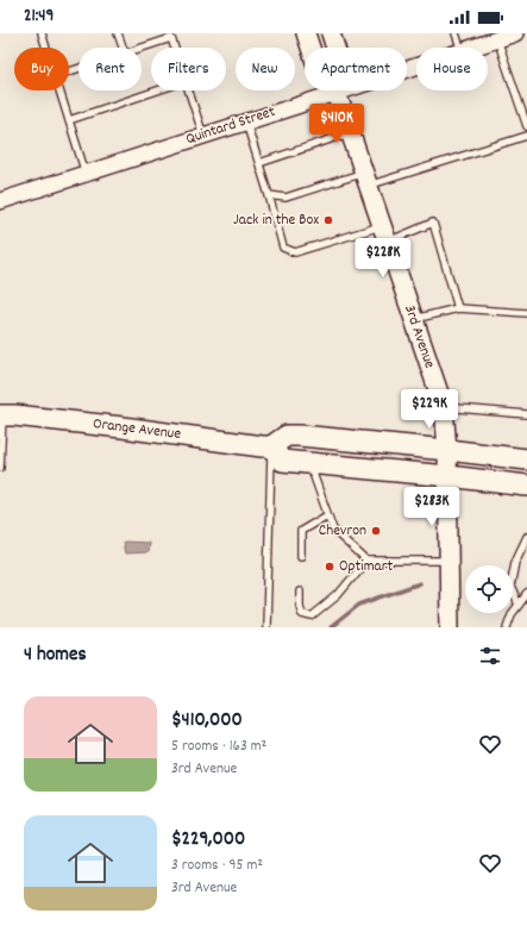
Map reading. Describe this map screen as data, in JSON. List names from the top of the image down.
{
  "streets": {
    "main road": ["3rd Avenue", "Orange Avenue"],
    "street": ["Quintard Street"]
  },
  "places": ["Jack in the Box", "Chevron", "Optimart"],
  "page": {
    "status": "21:49",
    "chip": [
      "Buy",
      "Rent",
      "Filters",
      "New",
      "Apartment",
      "House"
    ],
    "price": [
      "$410K",
      "$228K",
      "$229K",
      "$283K"
    ],
    "heading": "4 homes",
    "list": [
      {
        "name": "$410,000",
        "note": "5 rooms · 163 m² · 3rd Avenue"
      },
      {
        "name": "$229,000",
        "note": "3 rooms · 95 m² · 3rd Avenue"
      }
    ]
  }
}
